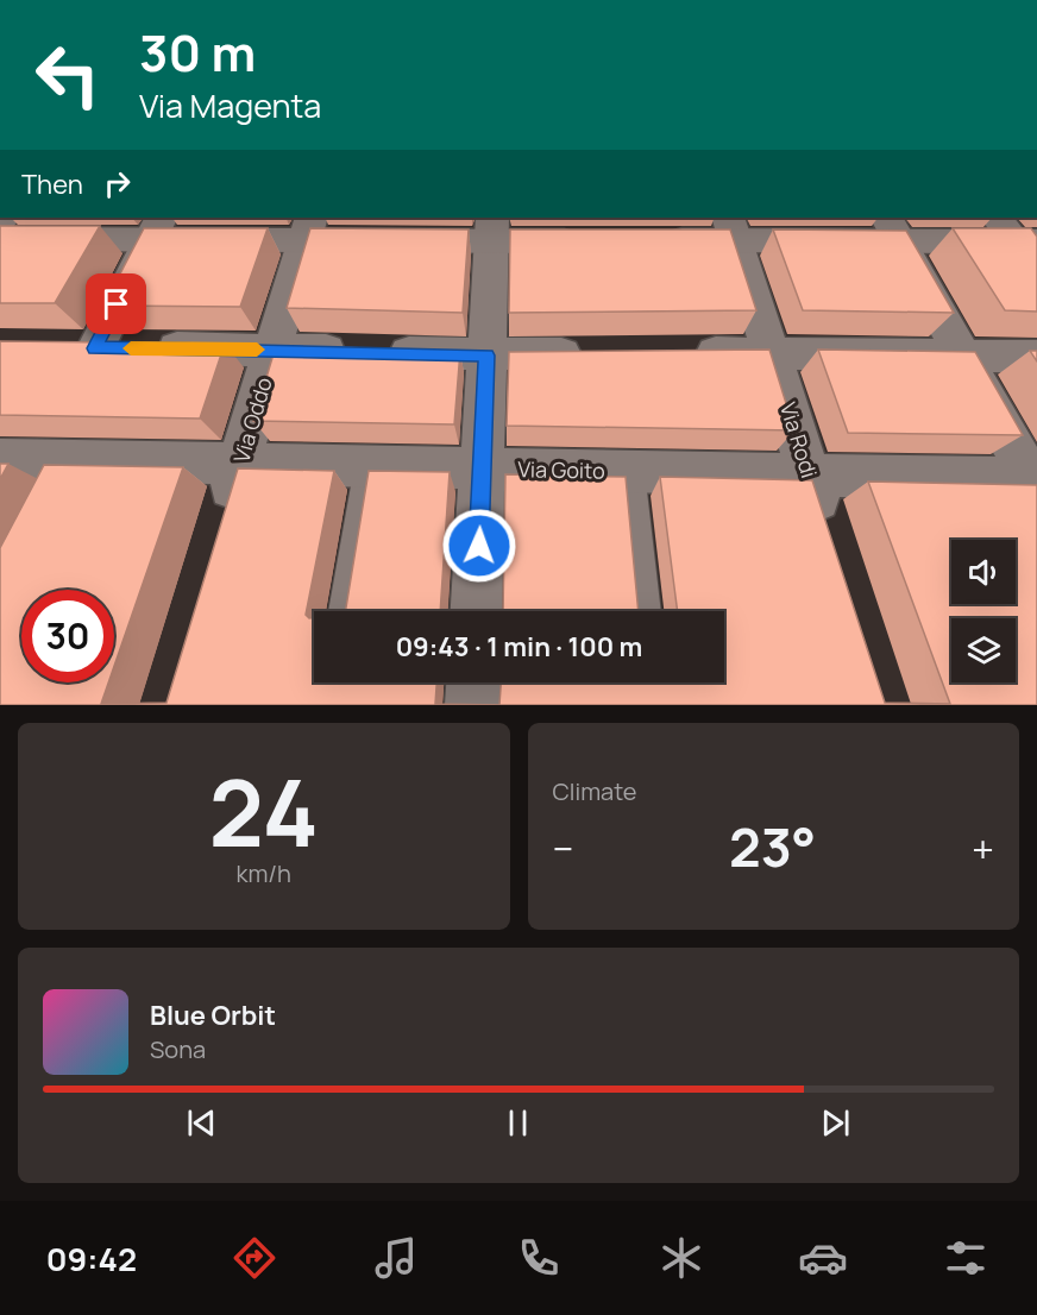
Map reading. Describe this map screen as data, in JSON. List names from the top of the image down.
{
  "streets": {
    "street": ["Via Oddo", "Via Rodi", "Via Goito"]
  },
  "crossings": [
    ["Via Oddo", "Via Goito"],
    ["Via Rodi", "Via Goito"]
  ],
  "page": {
    "turn": ["30 m", "Via Magenta"],
    "then": "Then",
    "limit": "30",
    "trip": "09:43 · 1 min · 100 m",
    "tile": [
      ["24", "km/h"],
      "Climate"
    ],
    "heat": ["−", "23°", "+"],
    "song": ["Blue Orbit", "Sona"],
    "tabs": "09:42"
  }
}
